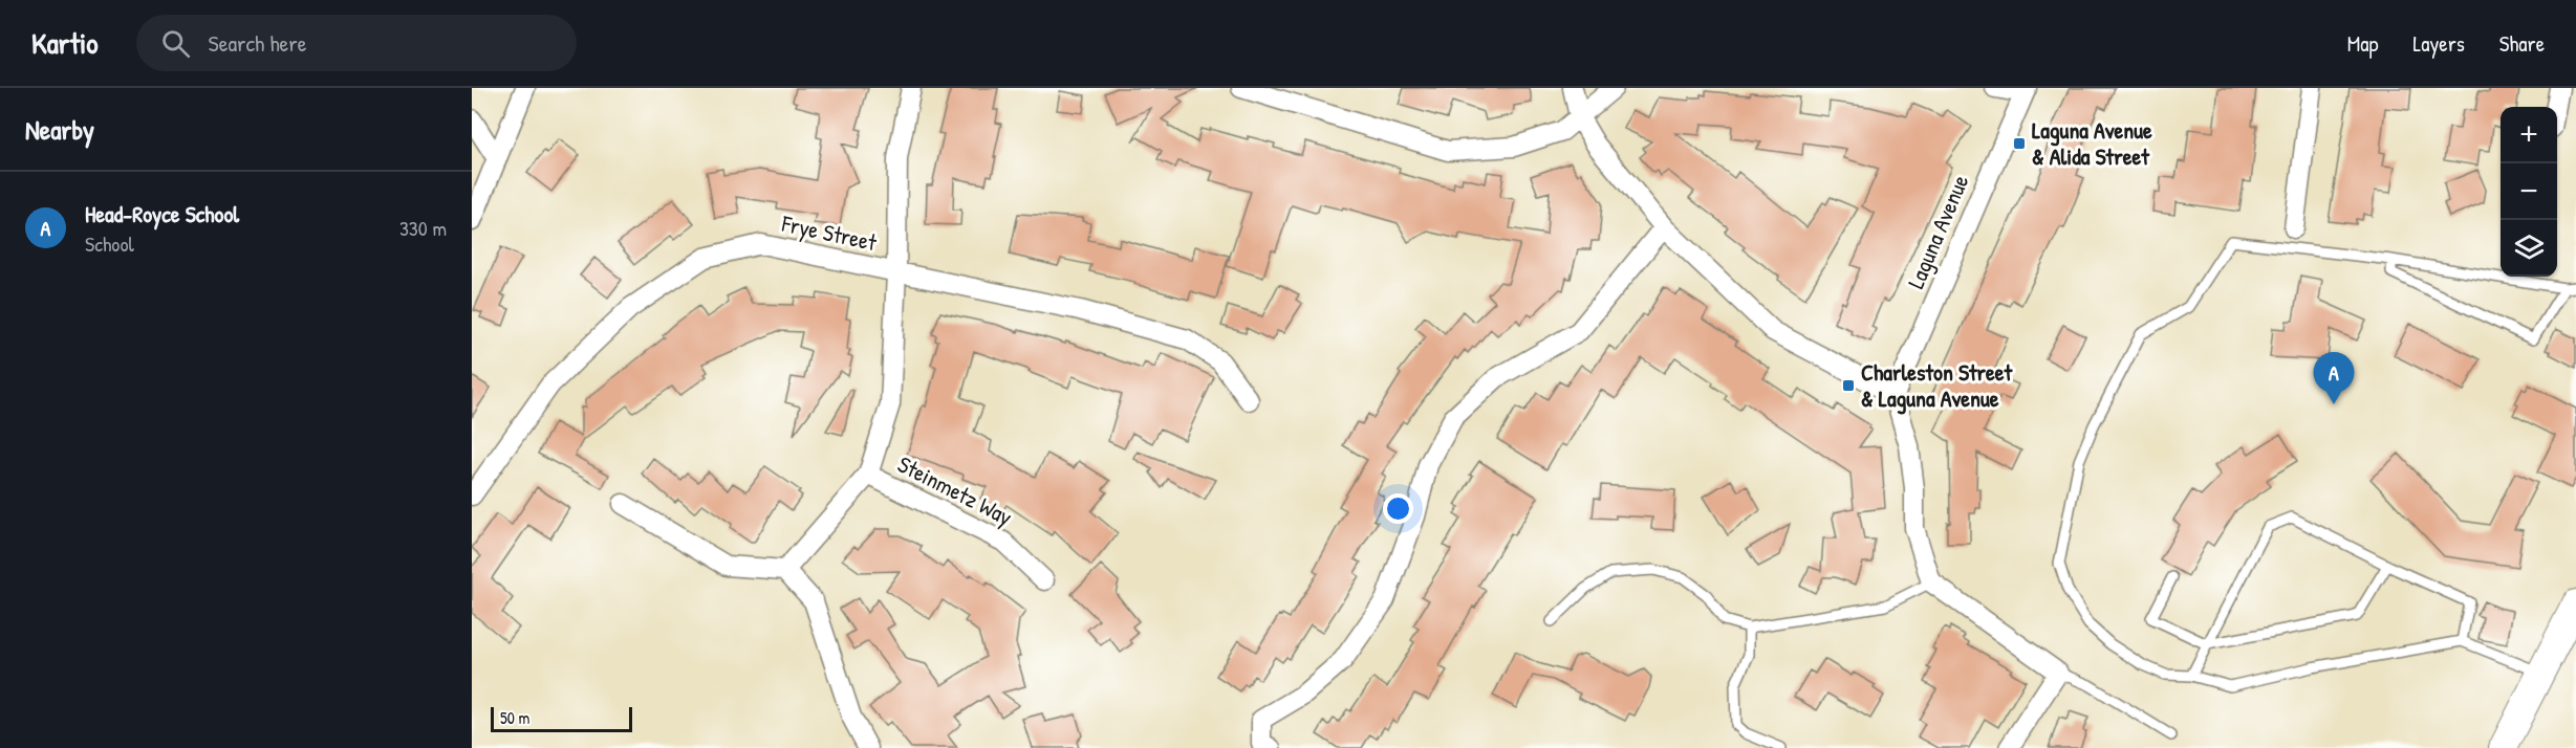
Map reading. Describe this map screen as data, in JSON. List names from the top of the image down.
{
  "streets": {
    "street": ["Laguna Avenue", "Frye Street", "Steinmetz Way"]
  },
  "places": {
    "transit": ["Laguna Avenue & Alida Street", "Charleston Street & Laguna Avenue"]
  },
  "scale_bar": "50 m",
  "page": {
    "header": "Kartio",
    "search": "Search here",
    "nav": ["Map", "Layers", "Share"],
    "heading": "Nearby",
    "map_buttons": ["+", "−"],
    "list": [
      {
        "mark": "A",
        "name": "Head-Royce School",
        "note": "School",
        "value": "330 m"
      }
    ],
    "pins": "A",
    "scale": "50 m"
  }
}
